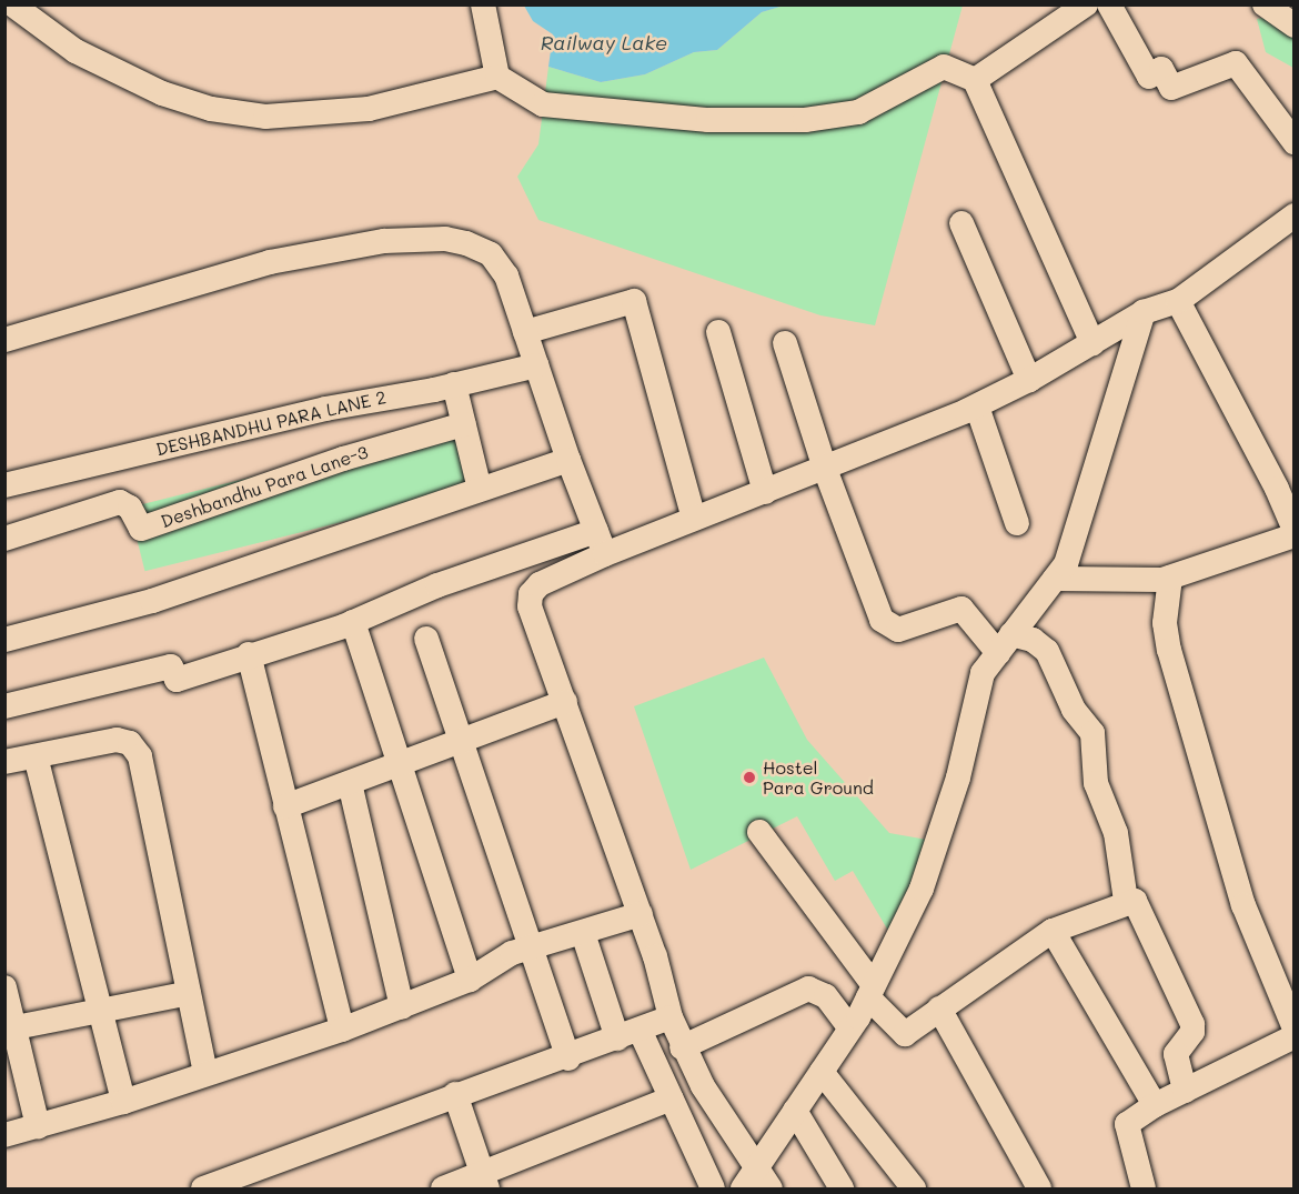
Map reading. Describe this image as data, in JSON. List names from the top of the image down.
{
  "streets": {
    "street": ["DESHBANDHU PARA LANE 2", "Deshbandhu Para Lane-3"]
  },
  "water": ["Railway Lake"],
  "places": ["Hostel Para Ground"]
}
